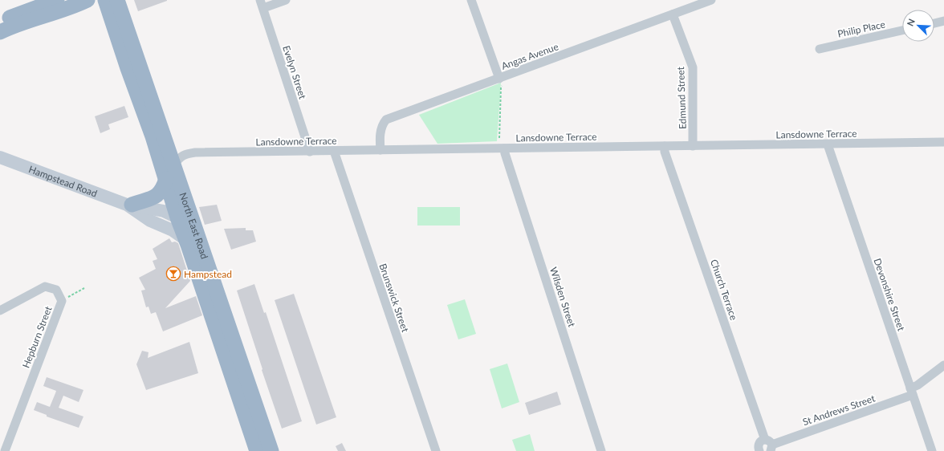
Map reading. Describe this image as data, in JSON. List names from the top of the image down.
{
  "streets": {
    "highway": ["North East Road"],
    "main road": ["Hampstead Road"],
    "street": [
      "Philip Place",
      "Angas Avenue",
      "Evelyn Street",
      "Edmund Street",
      "Lansdowne Terrace",
      "Church Terrace",
      "Devonshire Street",
      "Wilsden Street",
      "Brunswick Street",
      "Hepburn Street",
      "St Andrews Street"
    ]
  },
  "crossings": [
    ["Angas Avenue", "Edmund Street"],
    ["Angas Avenue", "Lansdowne Terrace"],
    ["Evelyn Street", "Lansdowne Terrace"],
    ["Edmund Street", "Lansdowne Terrace"],
    ["Lansdowne Terrace", "North East Road"],
    ["Lansdowne Terrace", "Church Terrace"],
    ["Lansdowne Terrace", "Devonshire Street"],
    ["Lansdowne Terrace", "Wilsden Street"],
    ["Lansdowne Terrace", "Brunswick Street"],
    ["Hampstead Road", "North East Road"],
    ["Church Terrace", "St Andrews Street"],
    ["Devonshire Street", "St Andrews Street"]
  ],
  "places": {
    "bar": ["Hampstead"]
  },
  "north": "top left"
}
